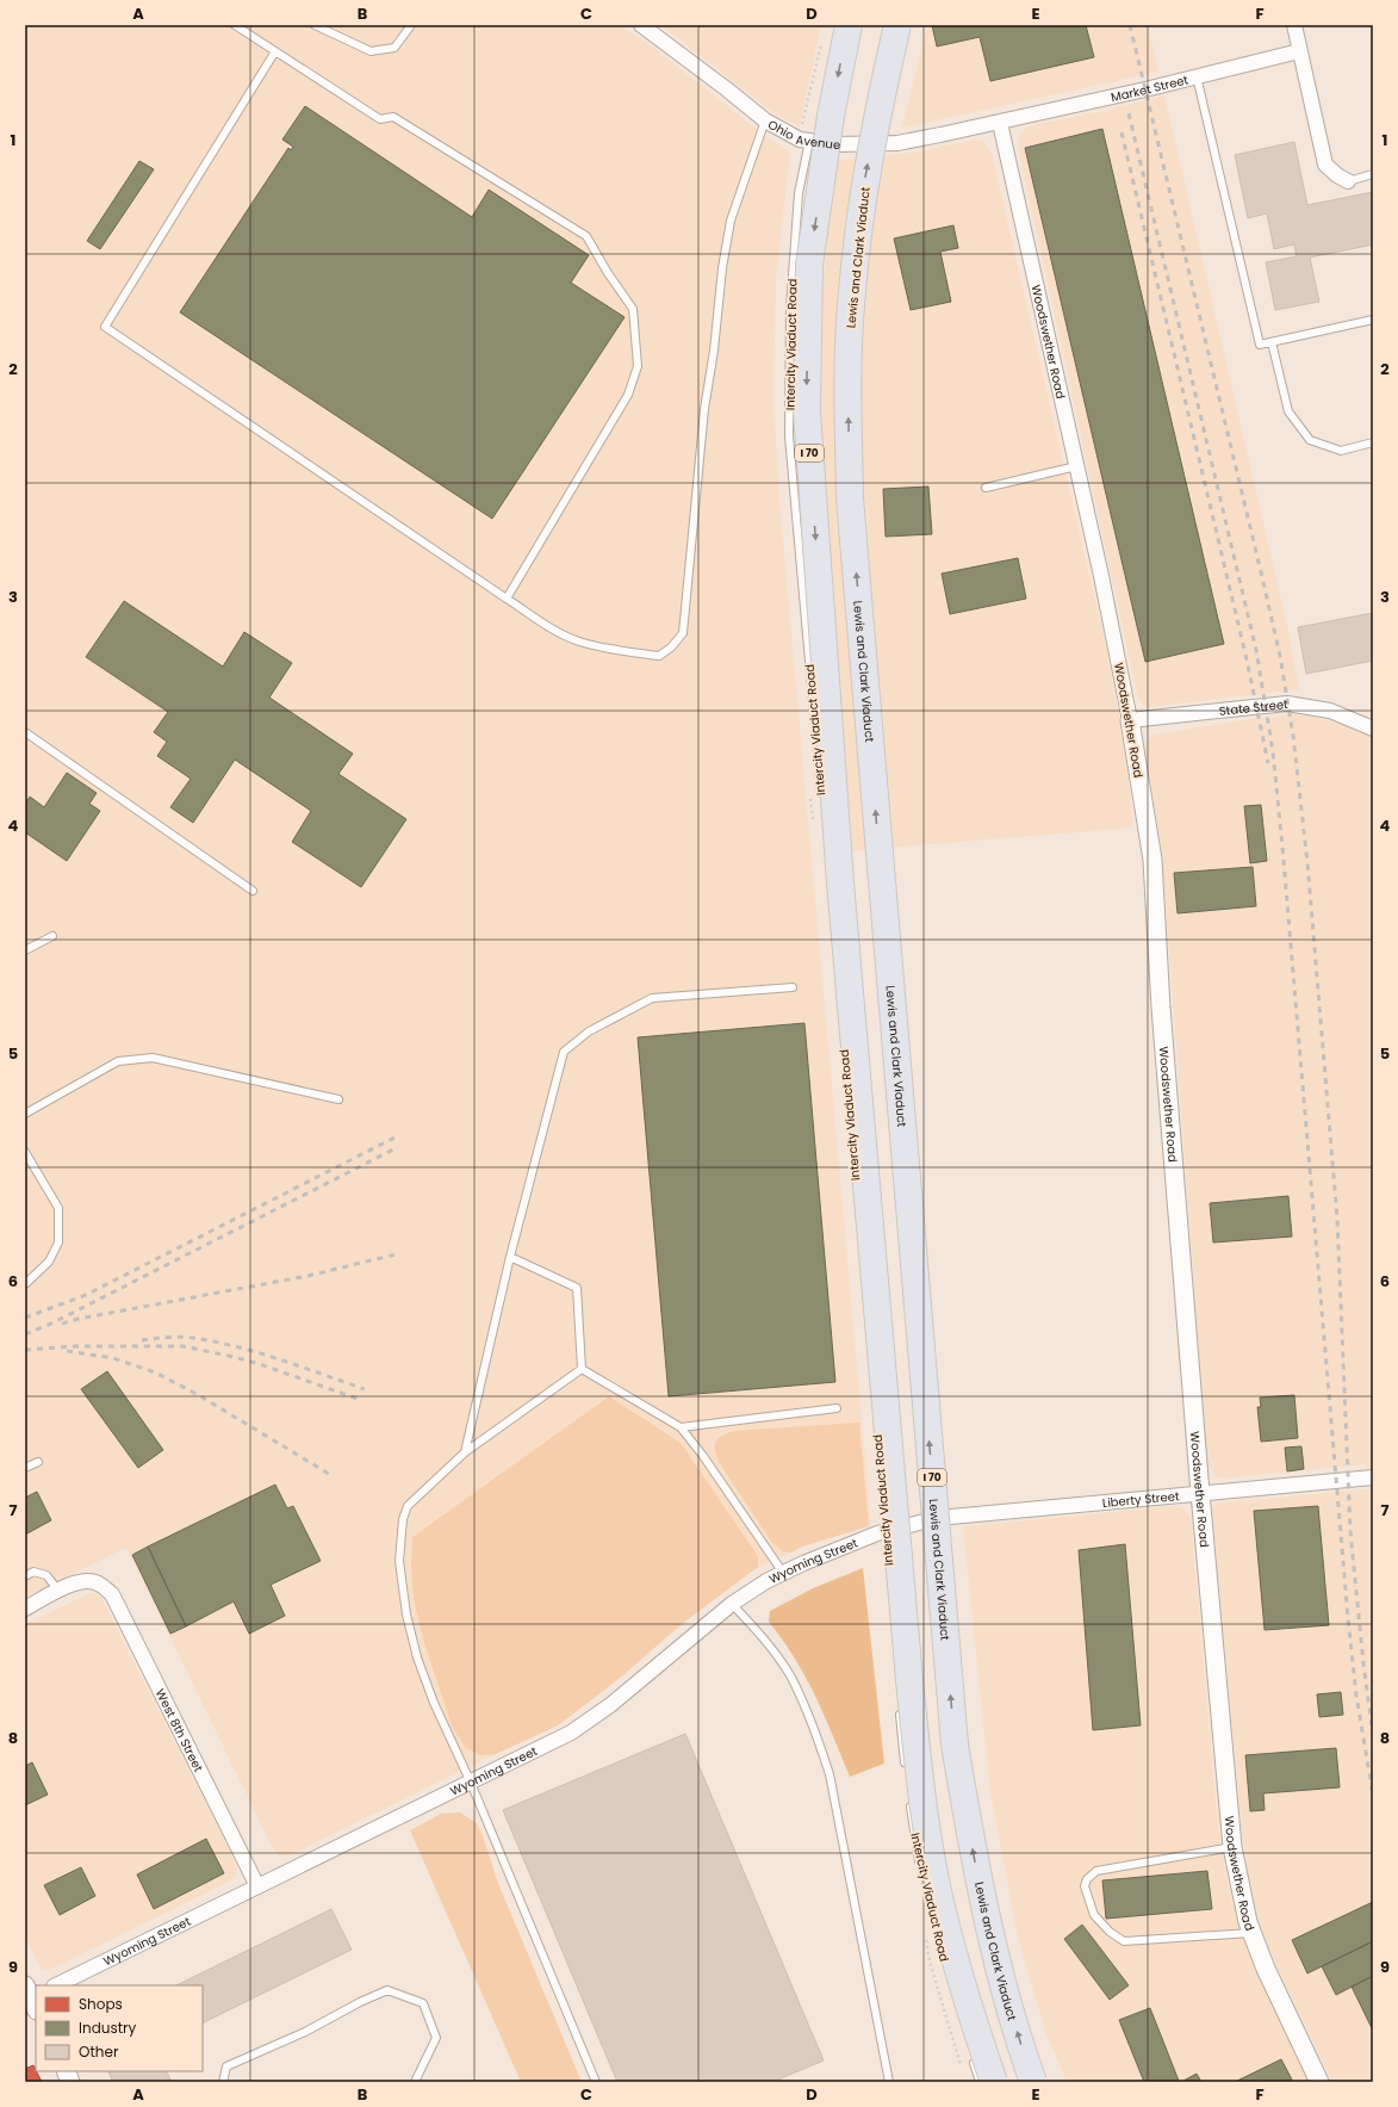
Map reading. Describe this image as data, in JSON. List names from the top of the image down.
{
  "streets": {
    "highway": ["Lewis and Clark Viaduct", "I 70"],
    "street": [
      "Market Street",
      "Ohio Avenue",
      "Woodswether Road",
      "State Street",
      "Liberty Street",
      "Wyoming Street",
      "West 8th Street"
    ],
    "lane": ["Intercity Viaduct Road"]
  },
  "crossings": [
    ["Market Street", "Ohio Avenue"],
    ["Market Street", "Woodswether Road"],
    ["Ohio Avenue", "Woodswether Road"],
    ["Ohio Avenue", "Intercity Viaduct Road"],
    ["Woodswether Road", "State Street"],
    ["Woodswether Road", "Liberty Street"],
    ["Liberty Street", "Wyoming Street"],
    ["Wyoming Street", "West 8th Street"]
  ],
  "legend": ["Shops", "Industry", "Other"],
  "grid": {
    "columns": [
      "A",
      "B",
      "C",
      "D",
      "E",
      "F"
    ],
    "rows": [
      "1",
      "2",
      "3",
      "4",
      "5",
      "6",
      "7",
      "8",
      "9"
    ]
  }
}
